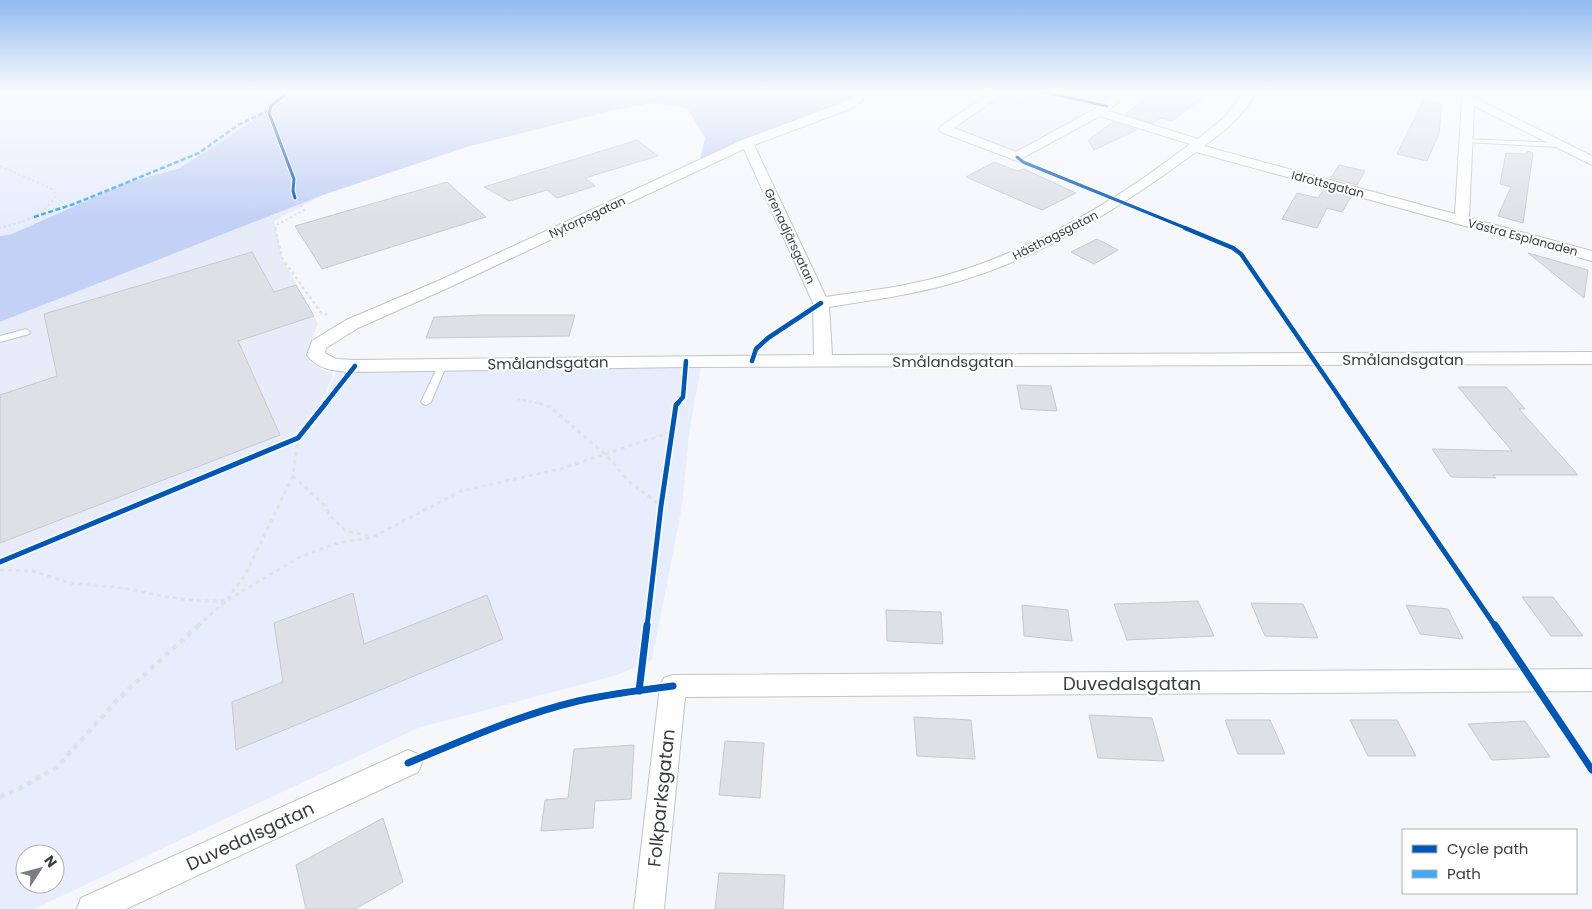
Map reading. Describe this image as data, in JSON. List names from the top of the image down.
{
  "streets": {
    "street": [
      "Idrottsgatan",
      "Nytorpsgatan",
      "Hästhagsgatan",
      "Grenadjärsgatan",
      "Västra Esplanaden",
      "Smålandsgatan",
      "Duvedalsgatan",
      "Folkparksgatan"
    ]
  },
  "crossings": [
    ["Idrottsgatan", "Hästhagsgatan"],
    ["Idrottsgatan", "Västra Esplanaden"],
    ["Nytorpsgatan", "Grenadjärsgatan"],
    ["Nytorpsgatan", "Smålandsgatan"],
    ["Hästhagsgatan", "Grenadjärsgatan"],
    ["Grenadjärsgatan", "Smålandsgatan"],
    ["Duvedalsgatan", "Folkparksgatan"]
  ],
  "legend": ["Cycle path", "Path"],
  "north": "top right"
}
